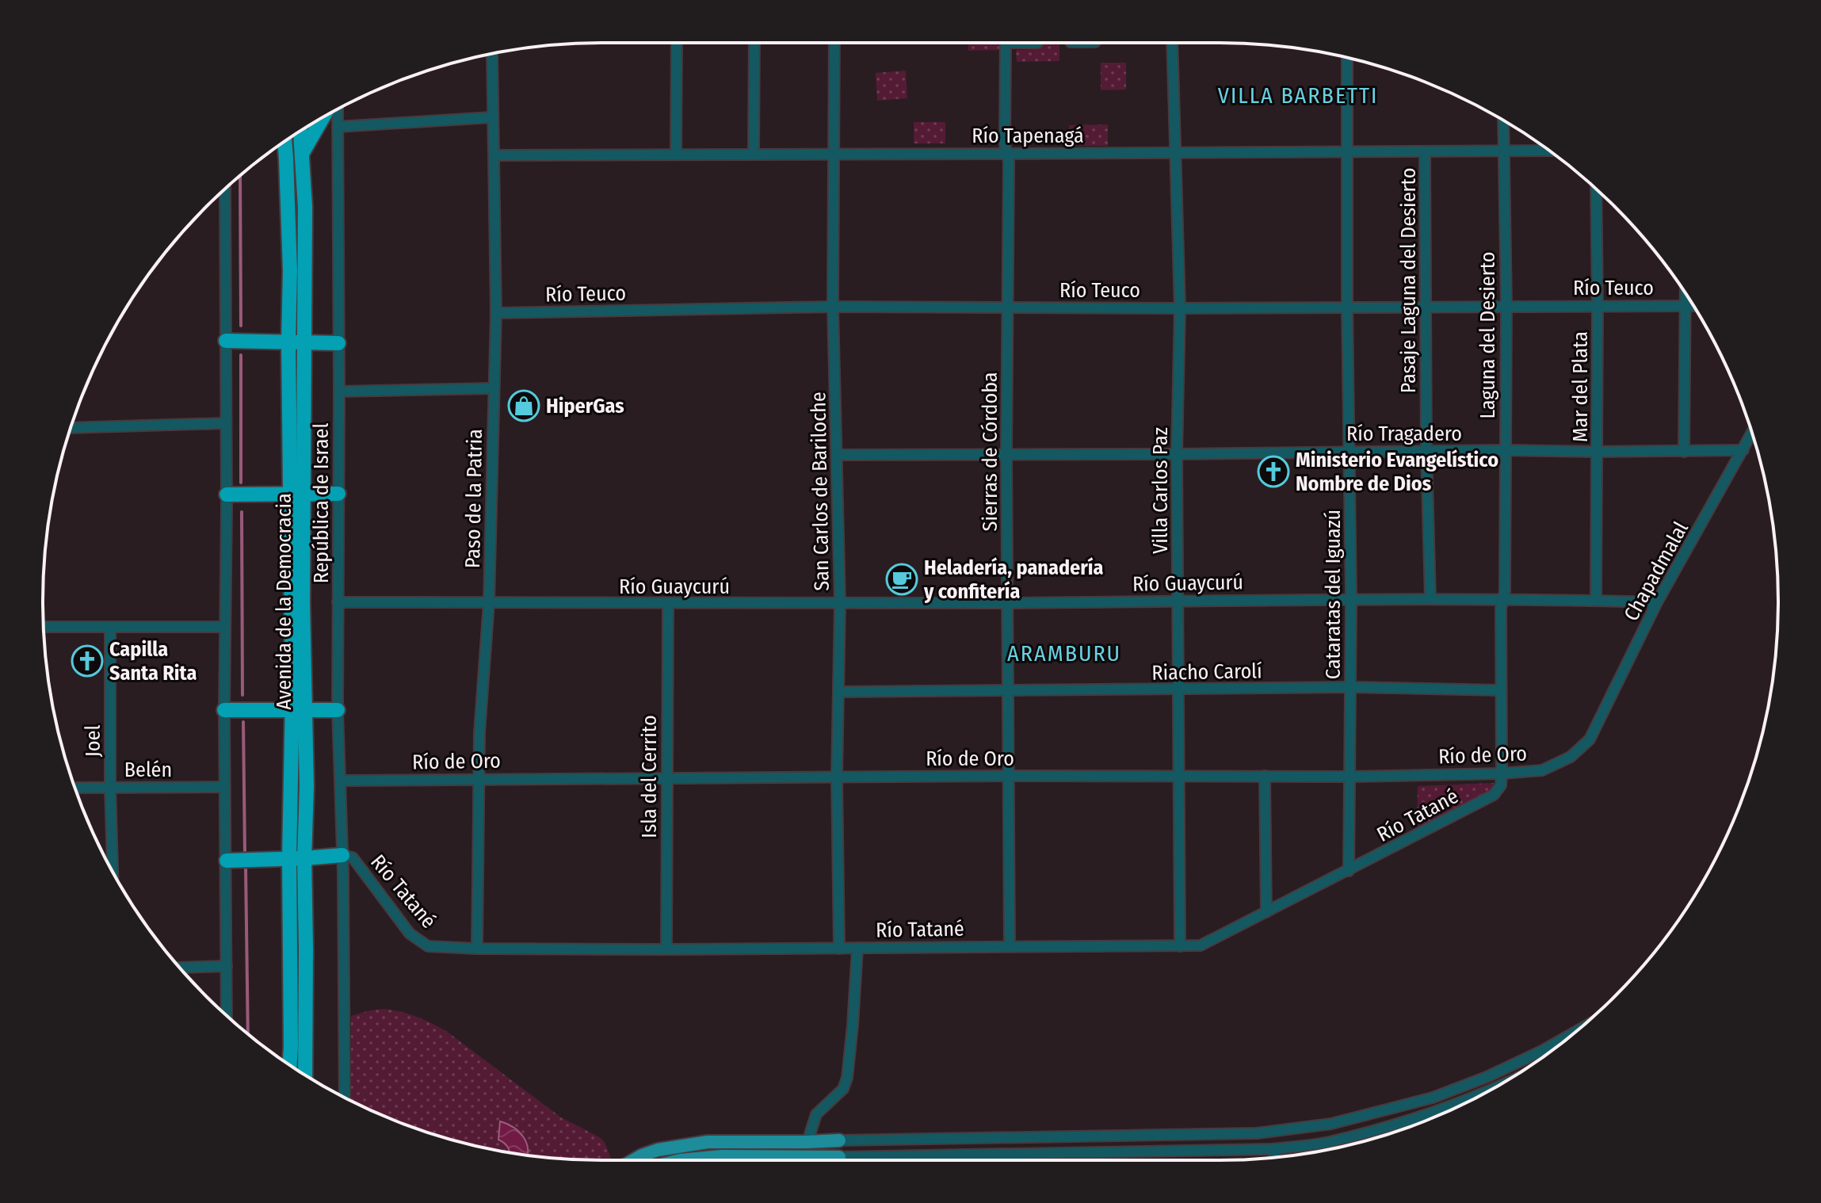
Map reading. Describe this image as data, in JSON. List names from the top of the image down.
{
  "streets": {
    "highway": ["Avenida de la Democracia"],
    "street": [
      "Río Tapenagá",
      "Pasaje Laguna del Desierto",
      "Río Teuco",
      "Laguna del Desierto",
      "Mar del Plata",
      "Río Tragadero",
      "Sierras de Córdoba",
      "Villa Carlos Paz",
      "San Carlos de Bariloche",
      "Paso de la Patria",
      "República de Israel",
      "Chapadmalal",
      "Río Guaycurú",
      "Cataratas del Iguazú",
      "Riacho Carolí",
      "Joel",
      "Río de Oro",
      "Belén",
      "Isla del Cerrito",
      "Río Tatané"
    ]
  },
  "crossings": [
    ["Río Tapenagá", "Pasaje Laguna del Desierto"],
    ["Río Tapenagá", "Laguna del Desierto"],
    ["Río Tapenagá", "Sierras de Córdoba"],
    ["Río Tapenagá", "Villa Carlos Paz"],
    ["Río Tapenagá", "San Carlos de Bariloche"],
    ["Río Tapenagá", "Paso de la Patria"],
    ["Río Tapenagá", "Cataratas del Iguazú"],
    ["Pasaje Laguna del Desierto", "Río Teuco"],
    ["Pasaje Laguna del Desierto", "Río Tragadero"],
    ["Pasaje Laguna del Desierto", "Río Guaycurú"],
    ["Río Teuco", "Laguna del Desierto"],
    ["Río Teuco", "Mar del Plata"],
    ["Río Teuco", "Sierras de Córdoba"],
    ["Río Teuco", "Villa Carlos Paz"],
    ["Río Teuco", "San Carlos de Bariloche"],
    ["Río Teuco", "Paso de la Patria"],
    ["Río Teuco", "Cataratas del Iguazú"],
    ["Laguna del Desierto", "Río Tragadero"],
    ["Laguna del Desierto", "Río Guaycurú"],
    ["Laguna del Desierto", "Riacho Carolí"],
    ["Laguna del Desierto", "Río de Oro"],
    ["Laguna del Desierto", "Río Tatané"],
    ["Mar del Plata", "Río Tragadero"],
    ["Mar del Plata", "Río Guaycurú"],
    ["Río Tragadero", "Sierras de Córdoba"],
    ["Río Tragadero", "Villa Carlos Paz"],
    ["Río Tragadero", "San Carlos de Bariloche"],
    ["Río Tragadero", "Chapadmalal"],
    ["Río Tragadero", "Cataratas del Iguazú"],
    ["Sierras de Córdoba", "Río Guaycurú"],
    ["Sierras de Córdoba", "Riacho Carolí"],
    ["Sierras de Córdoba", "Río de Oro"],
    ["Sierras de Córdoba", "Río Tatané"],
    ["Villa Carlos Paz", "Río Guaycurú"],
    ["Villa Carlos Paz", "Riacho Carolí"],
    ["Villa Carlos Paz", "Río de Oro"],
    ["Villa Carlos Paz", "Río Tatané"],
    ["San Carlos de Bariloche", "Río Guaycurú"],
    ["San Carlos de Bariloche", "Riacho Carolí"],
    ["San Carlos de Bariloche", "Río de Oro"],
    ["San Carlos de Bariloche", "Río Tatané"],
    ["Paso de la Patria", "Río Guaycurú"],
    ["Paso de la Patria", "Río de Oro"],
    ["Paso de la Patria", "Río Tatané"],
    ["República de Israel", "Río Guaycurú"],
    ["República de Israel", "Río de Oro"],
    ["República de Israel", "Río Tatané"],
    ["Chapadmalal", "Río Guaycurú"],
    ["Chapadmalal", "Río de Oro"],
    ["Río Guaycurú", "Cataratas del Iguazú"],
    ["Río Guaycurú", "Isla del Cerrito"],
    ["Cataratas del Iguazú", "Riacho Carolí"],
    ["Cataratas del Iguazú", "Río de Oro"],
    ["Cataratas del Iguazú", "Río Tatané"],
    ["Joel", "Belén"],
    ["Río de Oro", "Isla del Cerrito"],
    ["Isla del Cerrito", "Río Tatané"]
  ],
  "districts": ["VILLA BARBETTI", "ARAMBURU"],
  "places": {
    "shop": ["HiperGas"],
    "church": ["Ministerio Evangelístico Nombre de Dios", "Capilla Santa Rita"],
    "cafe": ["Heladería, panadería y confitería"]
  }
}
